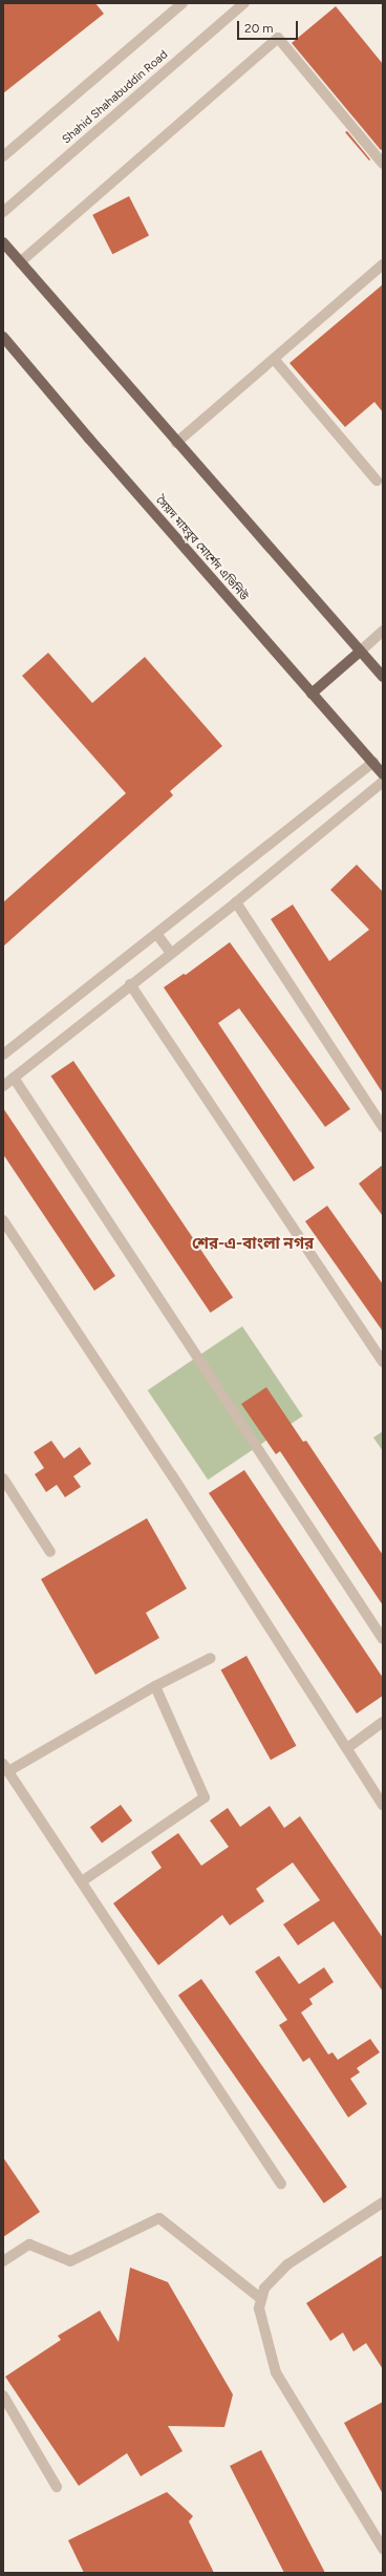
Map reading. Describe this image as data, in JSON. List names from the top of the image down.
{
  "streets": {
    "main road": ["সৈয়দ মাহবুব মোর্শেদ এভিনিউ"],
    "street": ["Shahid Shahabuddin Road"]
  },
  "districts": ["শের-এ-বাংলা নগর"],
  "scale_bar": "20 m"
}
